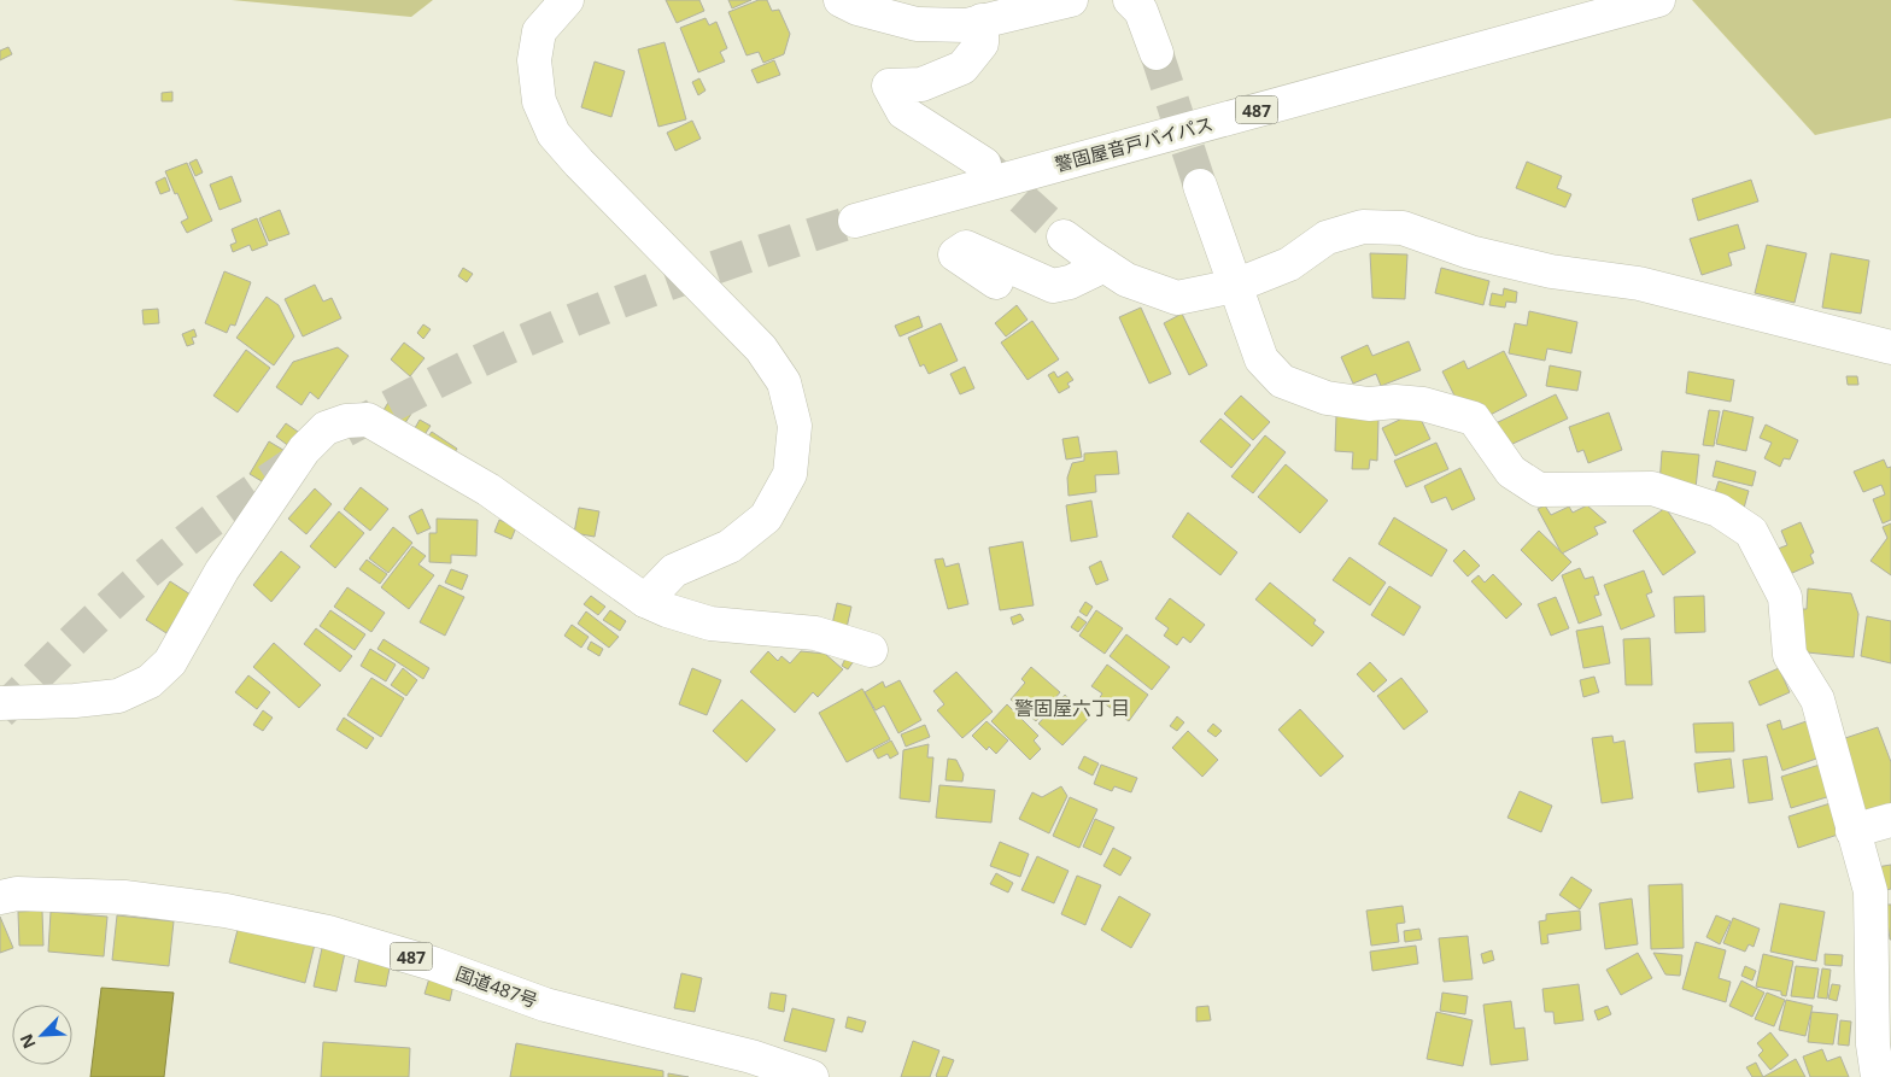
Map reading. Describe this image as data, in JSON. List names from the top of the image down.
{
  "streets": {
    "main road": ["487", "警固屋音戸バイパス", "国道487号"]
  },
  "districts": ["警固屋六丁目"],
  "north": "bottom left"
}
